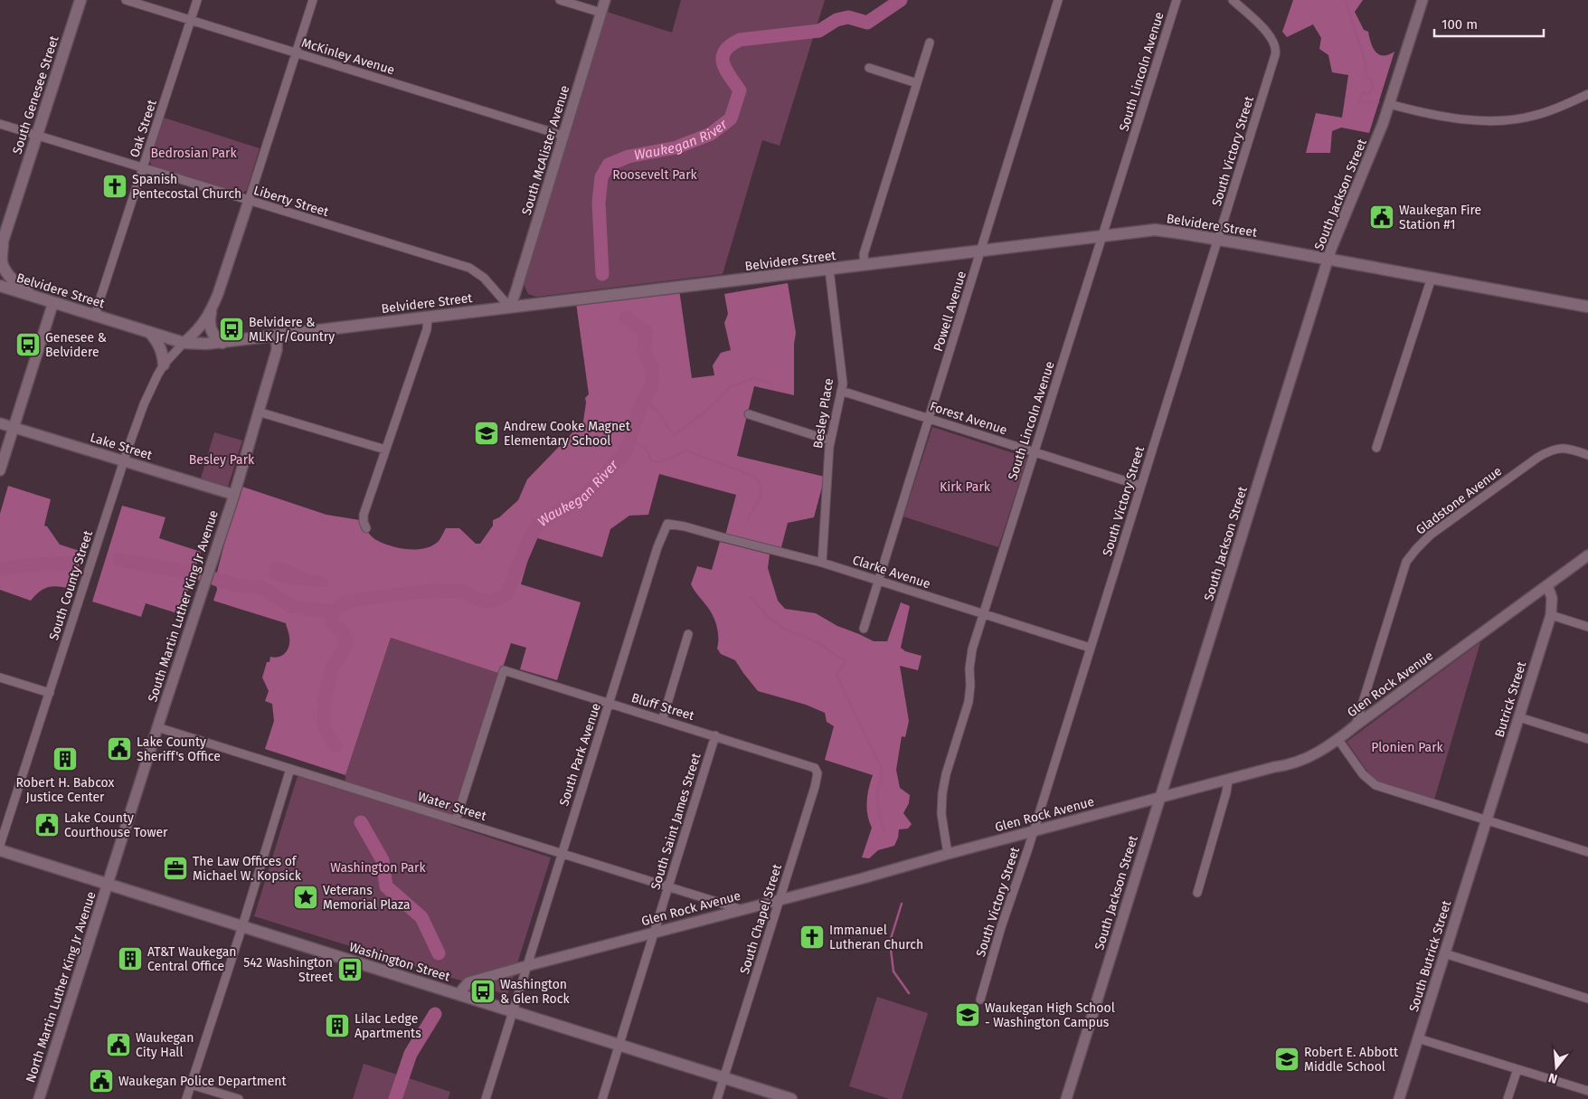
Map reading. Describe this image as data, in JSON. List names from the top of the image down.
{
  "streets": {
    "main road": ["South Genesee Street", "Belvidere Street", "Washington Street"],
    "street": [
      "McKinley Avenue",
      "South Lincoln Avenue",
      "Oak Street",
      "South McAlister Avenue",
      "South Victory Street",
      "South Jackson Street",
      "Liberty Street",
      "Powell Avenue",
      "Besley Place",
      "Forest Avenue",
      "Lake Street",
      "Gladstone Avenue",
      "Clarke Avenue",
      "South County Street",
      "South Martin Luther King Jr Avenue",
      "Glen Rock Avenue",
      "Butrick Street",
      "Bluff Street",
      "South Park Avenue",
      "Water Street",
      "South Saint James Street",
      "South Chapel Street",
      "South Butrick Street",
      "North Martin Luther King Jr Avenue"
    ]
  },
  "crossings": [
    ["McKinley Avenue", "Oak Street"],
    ["McKinley Avenue", "South McAlister Avenue"],
    ["South Lincoln Avenue", "Belvidere Street"],
    ["South Lincoln Avenue", "Forest Avenue"],
    ["South Lincoln Avenue", "Clarke Avenue"],
    ["South Lincoln Avenue", "Glen Rock Avenue"],
    ["South Genesee Street", "Liberty Street"],
    ["South Genesee Street", "Belvidere Street"],
    ["Oak Street", "Liberty Street"],
    ["Oak Street", "Belvidere Street"],
    ["South McAlister Avenue", "Liberty Street"],
    ["South McAlister Avenue", "Belvidere Street"],
    ["South Victory Street", "Belvidere Street"],
    ["South Victory Street", "Forest Avenue"],
    ["South Victory Street", "Clarke Avenue"],
    ["South Victory Street", "Glen Rock Avenue"],
    ["South Jackson Street", "Belvidere Street"],
    ["South Jackson Street", "Glen Rock Avenue"],
    ["Liberty Street", "Belvidere Street"],
    ["Belvidere Street", "Powell Avenue"],
    ["Belvidere Street", "Besley Place"],
    ["Belvidere Street", "South County Street"],
    ["Belvidere Street", "South Martin Luther King Jr Avenue"],
    ["Powell Avenue", "Forest Avenue"],
    ["Powell Avenue", "Clarke Avenue"],
    ["Besley Place", "Forest Avenue"],
    ["Besley Place", "Clarke Avenue"],
    ["Lake Street", "South County Street"],
    ["Lake Street", "South Martin Luther King Jr Avenue"],
    ["Gladstone Avenue", "Glen Rock Avenue"],
    ["Clarke Avenue", "South Park Avenue"],
    ["South Martin Luther King Jr Avenue", "Water Street"],
    ["South Martin Luther King Jr Avenue", "Washington Street"],
    ["South Martin Luther King Jr Avenue", "North Martin Luther King Jr Avenue"],
    ["Glen Rock Avenue", "Butrick Street"],
    ["Glen Rock Avenue", "South Park Avenue"],
    ["Glen Rock Avenue", "Water Street"],
    ["Glen Rock Avenue", "South Saint James Street"],
    ["Glen Rock Avenue", "South Chapel Street"],
    ["Glen Rock Avenue", "Washington Street"],
    ["Butrick Street", "South Butrick Street"],
    ["Bluff Street", "South Park Avenue"],
    ["Bluff Street", "Water Street"],
    ["Bluff Street", "South Saint James Street"],
    ["Bluff Street", "South Chapel Street"],
    ["South Park Avenue", "Water Street"],
    ["South Park Avenue", "Washington Street"],
    ["Water Street", "South Saint James Street"],
    ["South Saint James Street", "Washington Street"],
    ["South Chapel Street", "Washington Street"],
    ["Washington Street", "North Martin Luther King Jr Avenue"]
  ],
  "water": ["Waukegan River"],
  "parks": [
    "Bedrosian Park",
    "Roosevelt Park",
    "Besley Park",
    "Kirk Park",
    "Plonien Park",
    "Washington Park"
  ],
  "places": {
    "church": ["Spanish Pentecostal Church", "Immanuel Lutheran Church"],
    "public building": [
      "Waukegan Fire Station #1",
      "Lake County Sheriff's Office",
      "Lake County Courthouse Tower",
      "Waukegan City Hall",
      "Waukegan Police Department"
    ],
    "bus stop": [
      "Belvidere & MLK Jr/Country",
      "Genesee & Belvidere",
      "542 Washington Street",
      "Washington & Glen Rock"
    ],
    "school or university": ["Andrew Cooke Magnet Elementary School", "Waukegan High School - Washington Campus", "Robert E. Abbott Middle School"],
    "building": ["Robert H. Babcox Justice Center", "AT&T Waukegan Central Office", "Lilac Ledge Apartments"],
    "office": ["The Law Offices of Michael W. Kopsick"],
    "place": ["Veterans Memorial Plaza"]
  },
  "scale_bar": "100 m",
  "north": "bottom"
}
